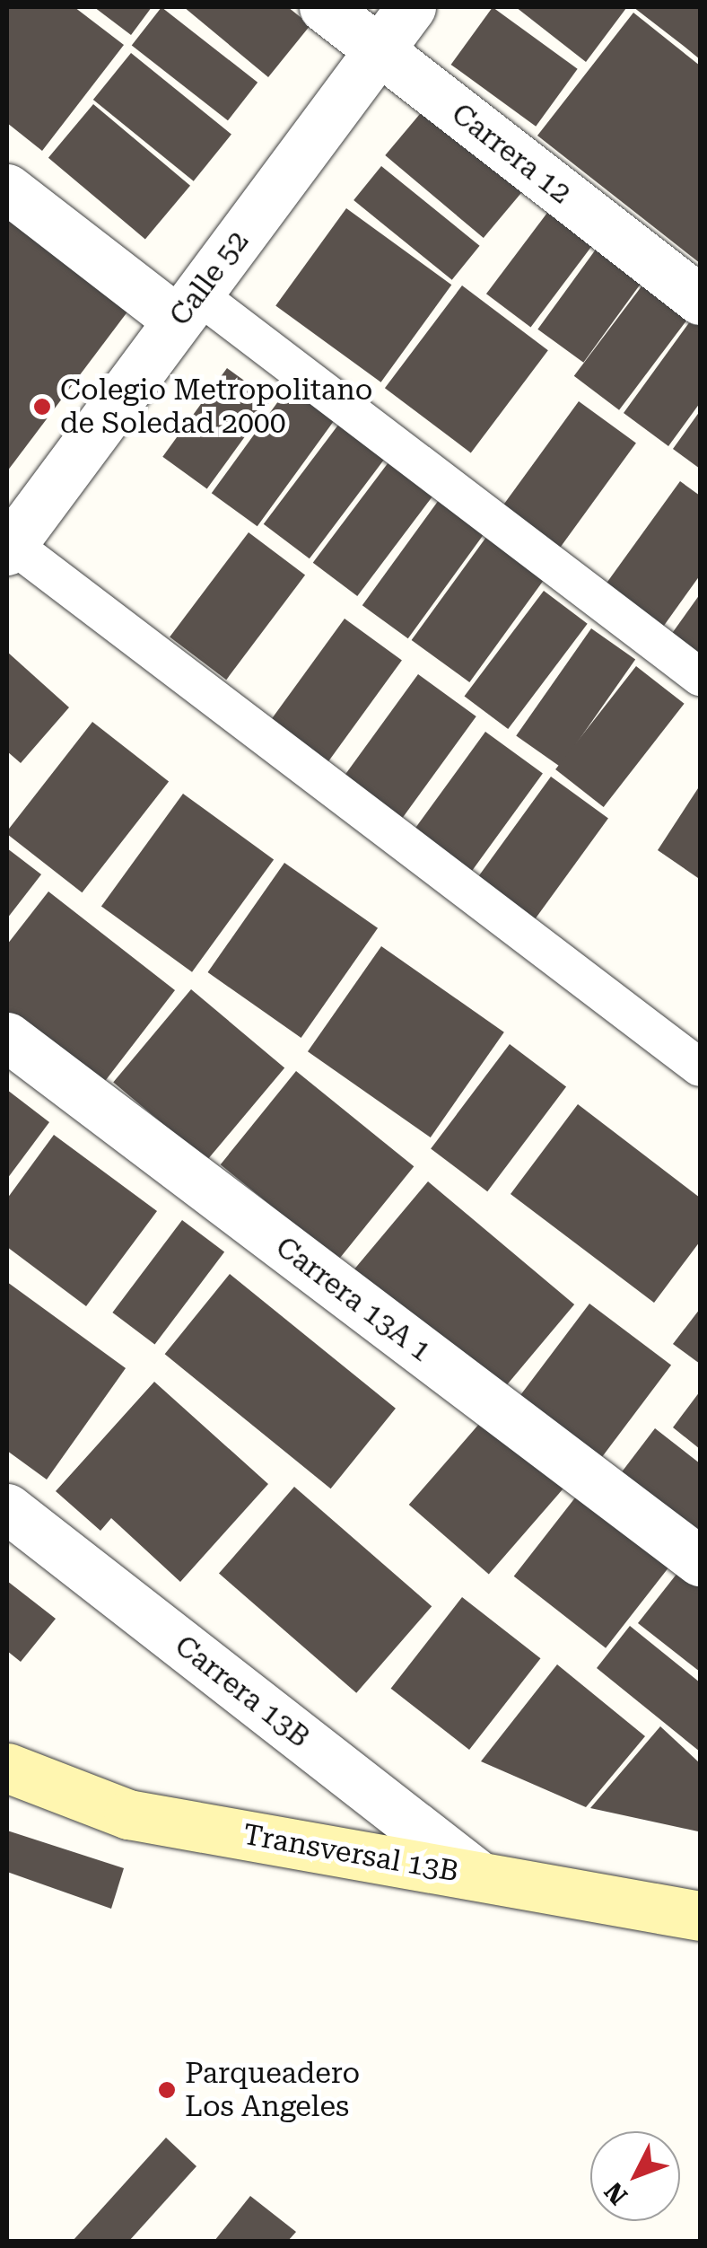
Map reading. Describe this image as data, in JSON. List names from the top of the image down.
{
  "streets": {
    "main road": ["Transversal 13B"],
    "street": [
      "Carrera 12",
      "Calle 52",
      "Carrera 13A 1",
      "Carrera 13B"
    ]
  },
  "crossings": [
    ["Carrera 12", "Calle 52"],
    ["Carrera 13B", "Transversal 13B"]
  ],
  "places": ["Colegio Metropolitano de Soledad 2000", "Parqueadero Los Angeles"],
  "north": "bottom left"
}
